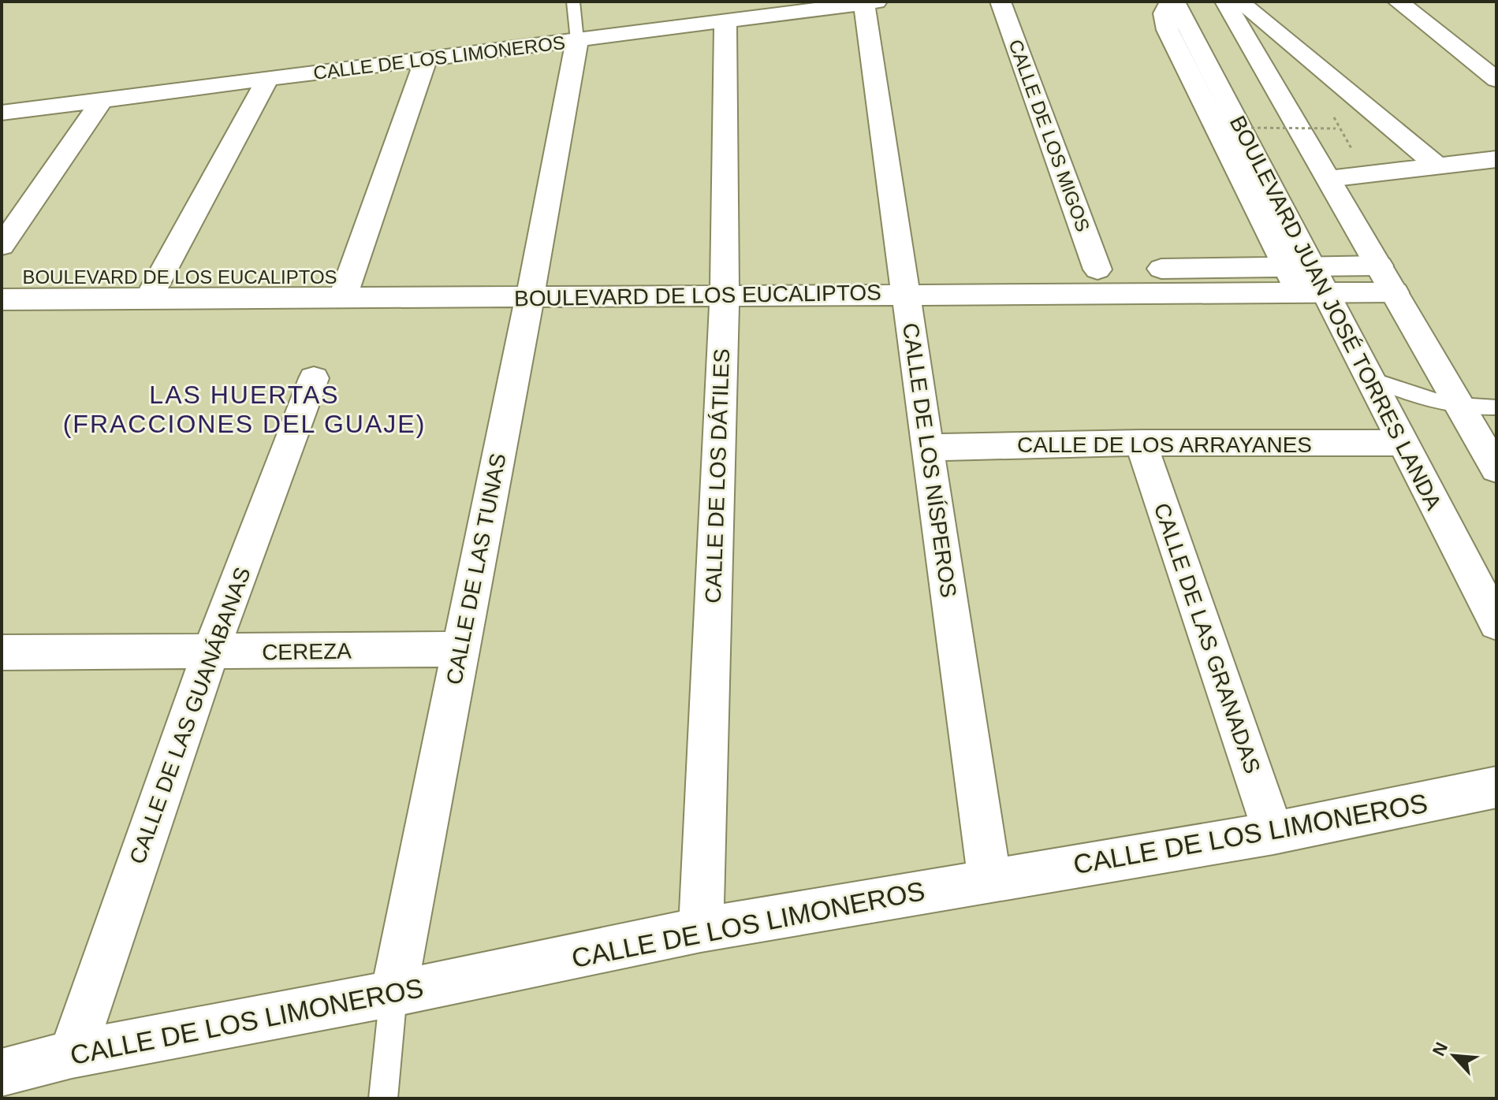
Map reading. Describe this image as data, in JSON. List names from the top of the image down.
{
  "streets": {
    "street": [
      "CALLE DE LOS LIMONEROS",
      "CALLE DE LOS MIGOS",
      "BOULEVARD DE LOS EUCALIPTOS",
      "BOULEVARD JUAN JOSÉ TORRES LANDA",
      "CALLE DE LOS ARRAYANES",
      "CALLE DE LOS NÍSPEROS",
      "CALLE DE LOS DÁTILES",
      "CALLE DE LAS TUNAS",
      "CALLE DE LAS GRANADAS",
      "CEREZA",
      "CALLE DE LAS GUANÁBANAS"
    ]
  },
  "crossings": [
    ["CALLE DE LOS LIMONEROS", "CALLE DE LOS NÍSPEROS"],
    ["CALLE DE LOS LIMONEROS", "CALLE DE LOS DÁTILES"],
    ["CALLE DE LOS LIMONEROS", "CALLE DE LAS TUNAS"],
    ["CALLE DE LOS LIMONEROS", "CALLE DE LAS GRANADAS"],
    ["CALLE DE LOS LIMONEROS", "CALLE DE LAS GUANÁBANAS"],
    ["CALLE DE LOS MIGOS", "BOULEVARD DE LOS EUCALIPTOS"],
    ["BOULEVARD DE LOS EUCALIPTOS", "BOULEVARD JUAN JOSÉ TORRES LANDA"],
    ["BOULEVARD DE LOS EUCALIPTOS", "CALLE DE LOS NÍSPEROS"],
    ["BOULEVARD DE LOS EUCALIPTOS", "CALLE DE LOS DÁTILES"],
    ["BOULEVARD DE LOS EUCALIPTOS", "CALLE DE LAS TUNAS"],
    ["BOULEVARD JUAN JOSÉ TORRES LANDA", "CALLE DE LOS ARRAYANES"],
    ["CALLE DE LOS ARRAYANES", "CALLE DE LOS NÍSPEROS"],
    ["CALLE DE LOS ARRAYANES", "CALLE DE LAS GRANADAS"],
    ["CALLE DE LAS TUNAS", "CEREZA"],
    ["CEREZA", "CALLE DE LAS GUANÁBANAS"]
  ],
  "districts": ["LAS HUERTAS (FRACCIONES DEL GUAJE)"],
  "north": "top left"
}
